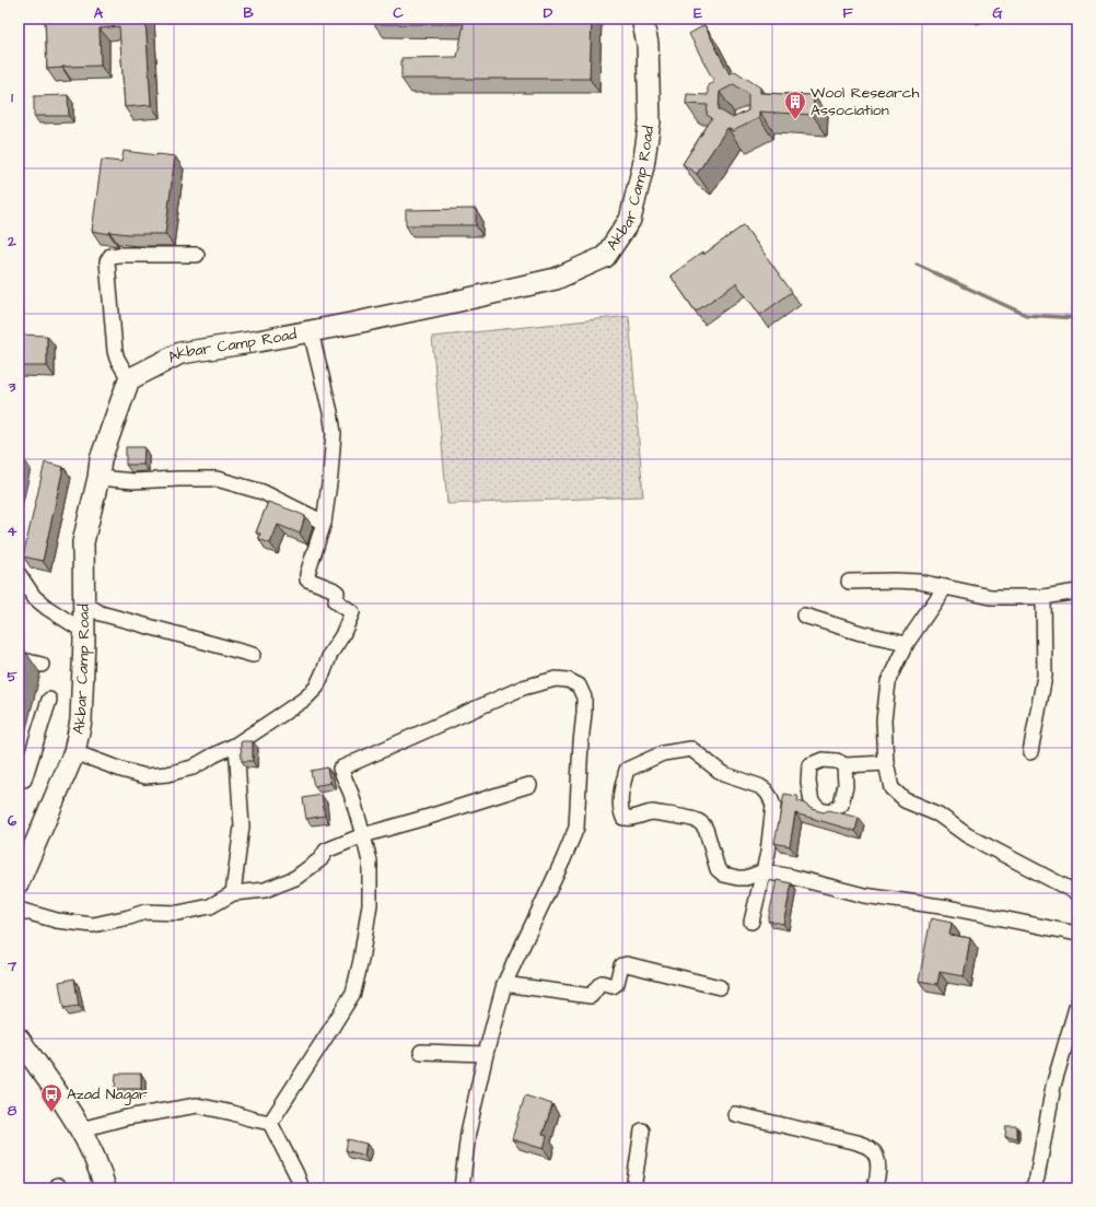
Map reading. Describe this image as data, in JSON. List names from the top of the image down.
{
  "streets": {
    "street": ["Akbar Camp Road"]
  },
  "places": {
    "building": ["Wool Research Association"],
    "bus stop": ["Azad Nagar"]
  },
  "grid": {
    "columns": [
      "A",
      "B",
      "C",
      "D",
      "E",
      "F",
      "G"
    ],
    "rows": [
      "1",
      "2",
      "3",
      "4",
      "5",
      "6",
      "7",
      "8"
    ]
  }
}
